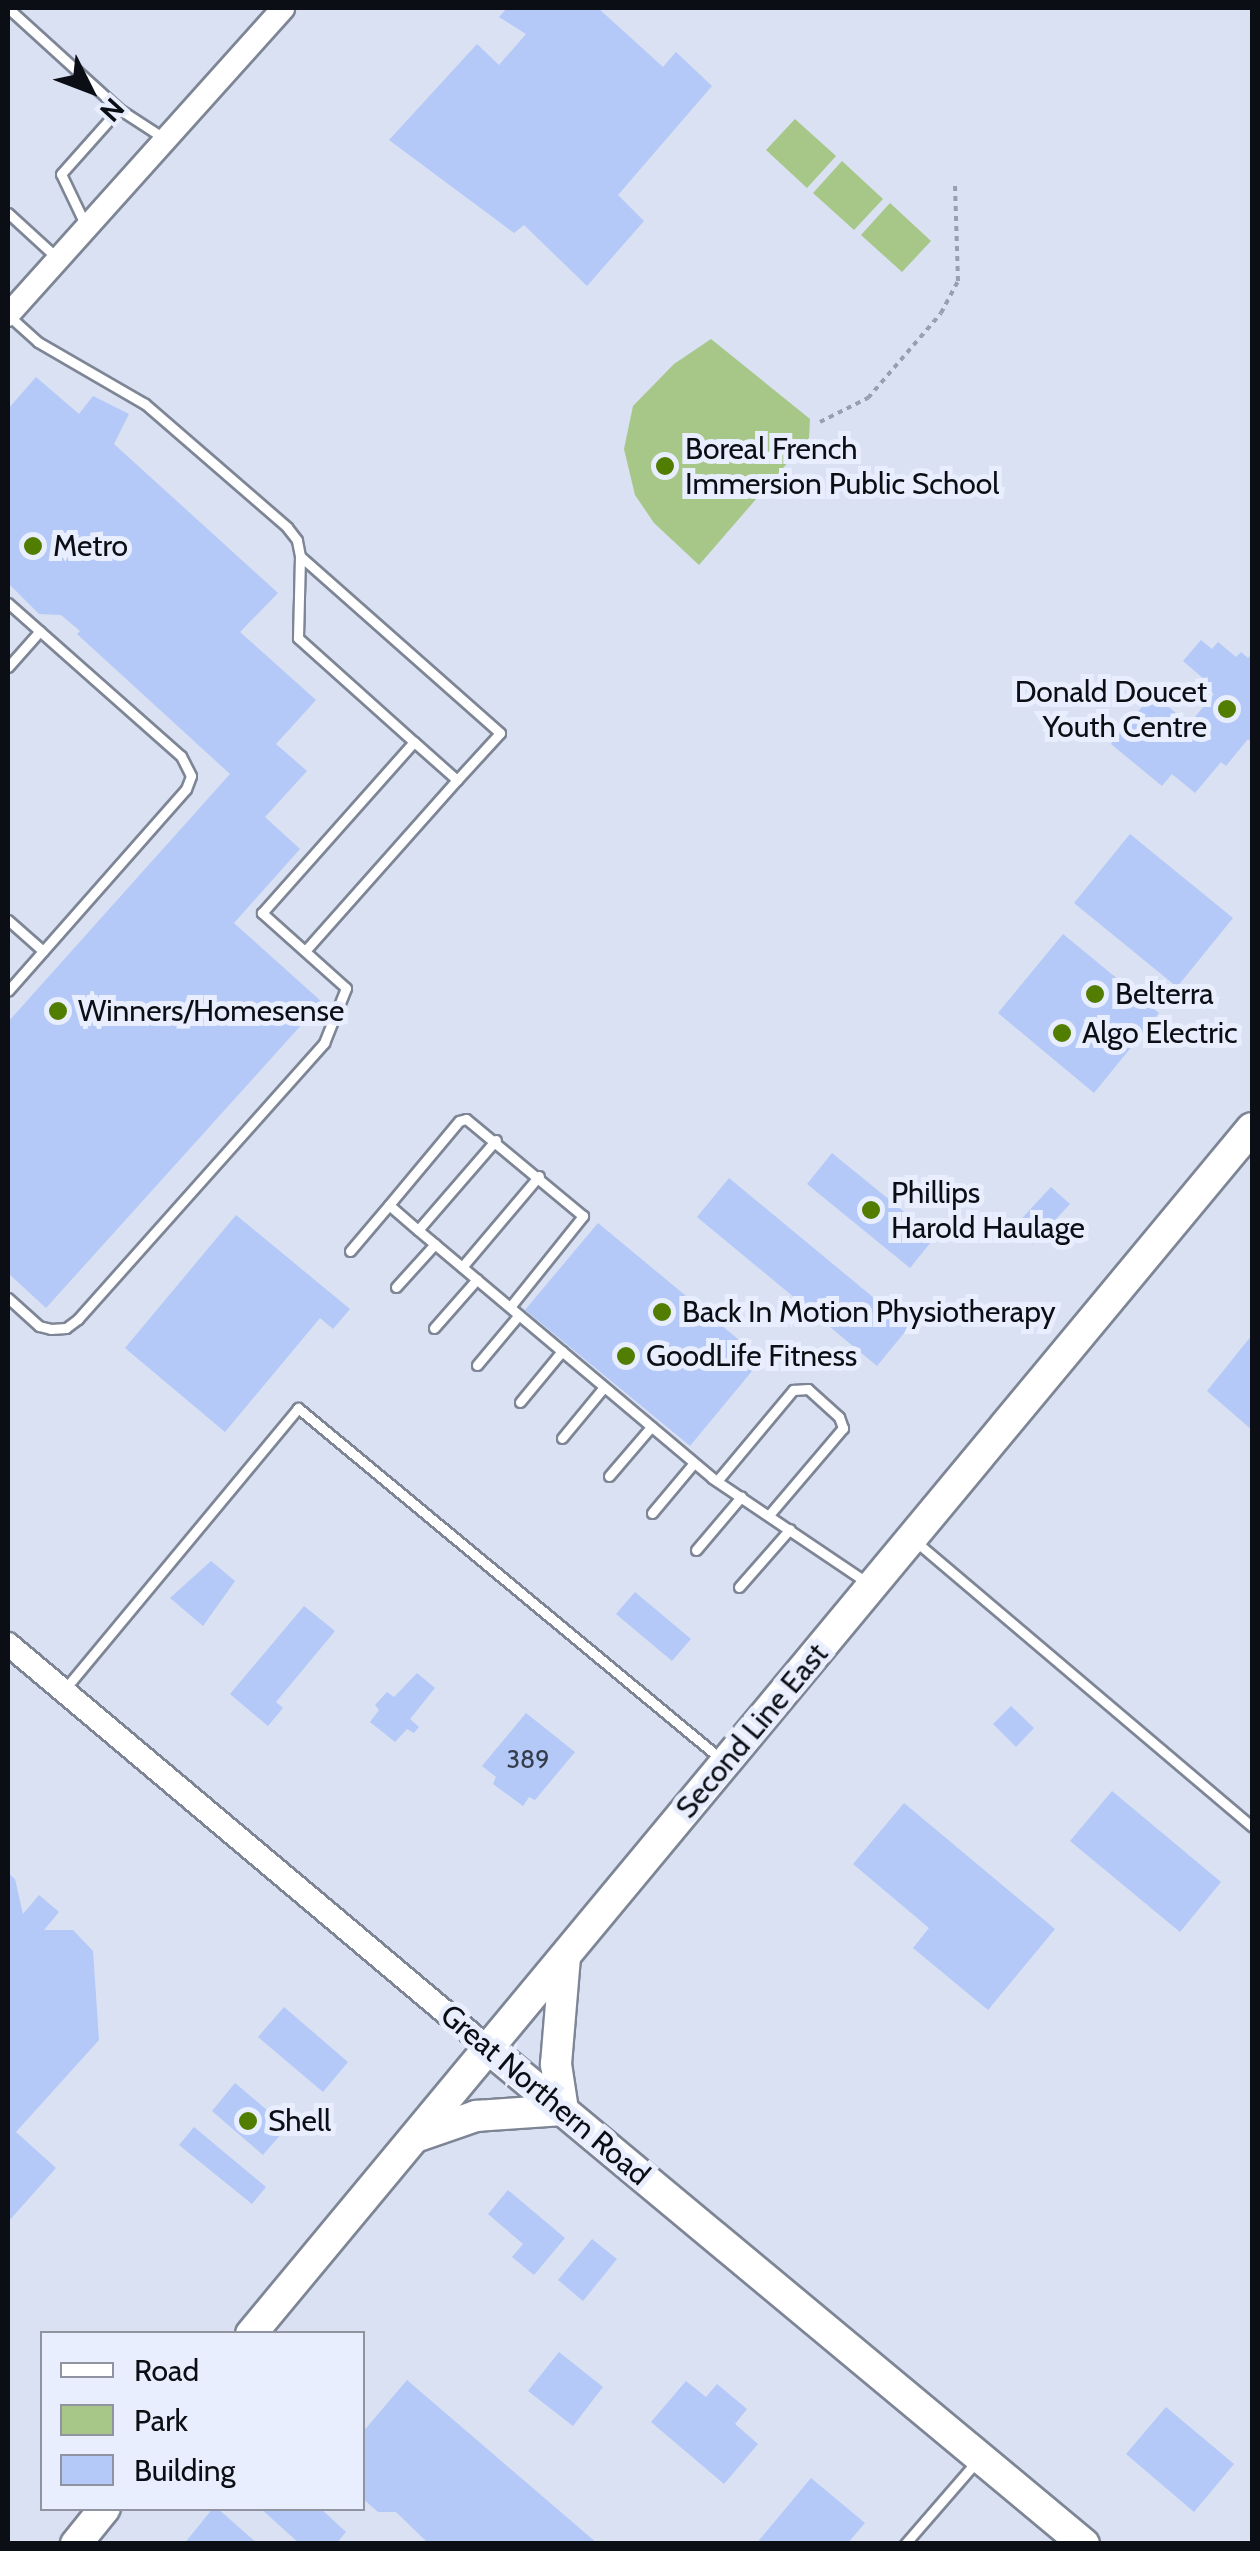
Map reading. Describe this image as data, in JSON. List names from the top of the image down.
{
  "streets": {
    "highway": ["Second Line East", "Great Northern Road"]
  },
  "crossings": [
    ["Second Line East", "Great Northern Road"]
  ],
  "places": [
    "Boreal French Immersion Public School",
    "Metro",
    "Donald Doucet Youth Centre",
    "Belterra",
    "Winners/Homesense",
    "Algo Electric",
    "Phillips Harold Haulage",
    "Back In Motion Physiotherapy",
    "GoodLife Fitness",
    "Shell"
  ],
  "house_numbers": ["389"],
  "legend": ["Road", "Park", "Building"],
  "north": "bottom right"
}
